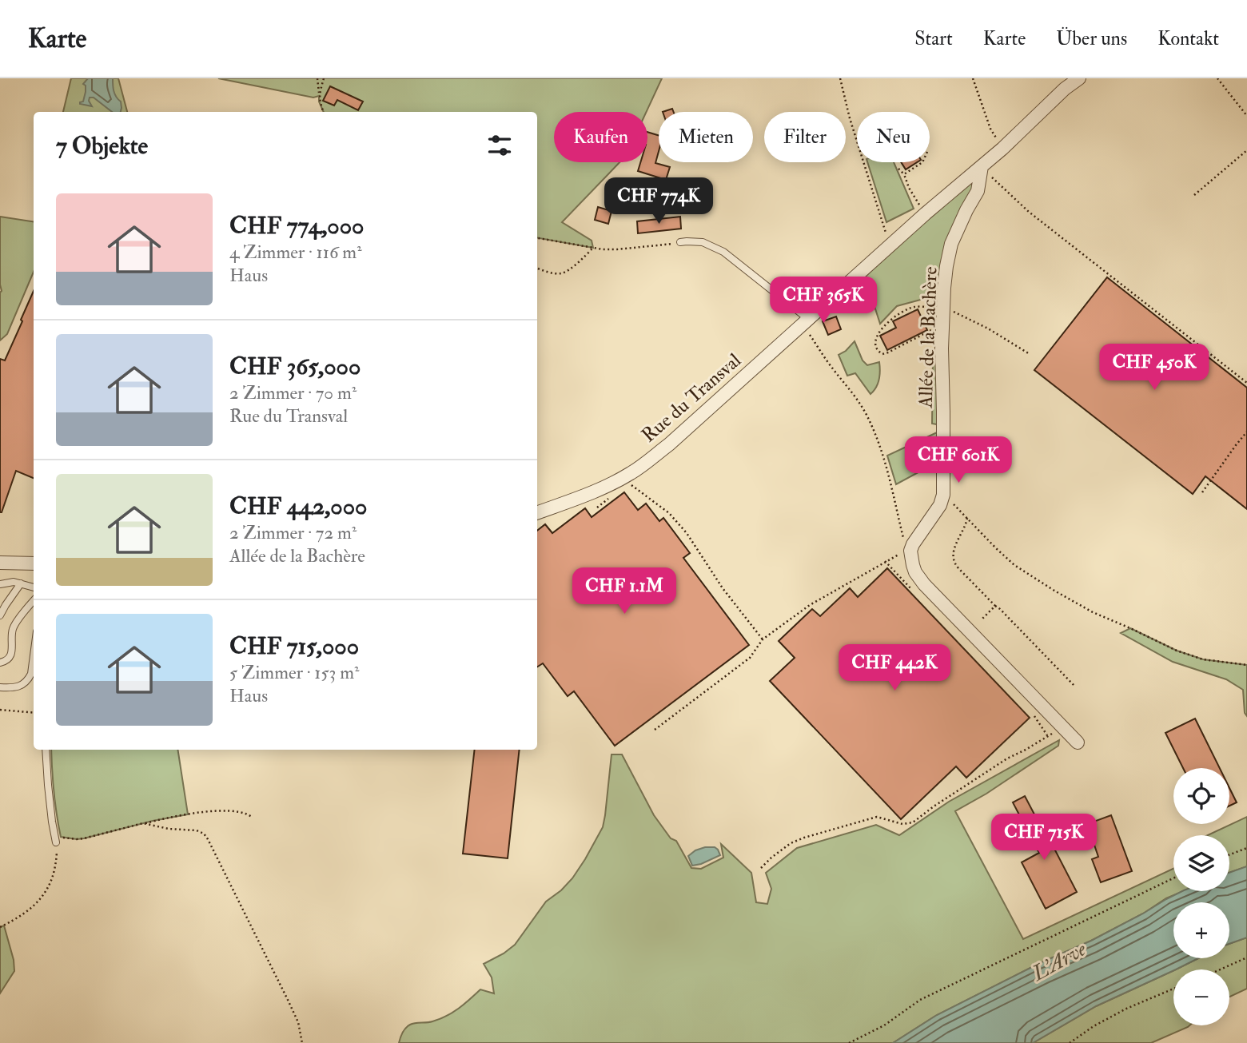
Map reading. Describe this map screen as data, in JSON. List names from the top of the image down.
{
  "streets": {
    "street": ["Allée de la Bachère", "Rue du Transval"]
  },
  "crossings": [
    ["Allée de la Bachère", "Rue du Transval"]
  ],
  "water": ["L'Arve"],
  "page": {
    "header": "Karte",
    "nav": [
      "Start",
      "Karte",
      "Über uns",
      "Kontakt"
    ],
    "chip": [
      "Kaufen",
      "Mieten",
      "Filter",
      "Neu"
    ],
    "heading": "7 Objekte",
    "price": [
      "CHF 774K",
      "CHF 365K",
      "CHF 450K",
      "CHF 601K",
      "CHF 1.1M",
      "CHF 442K",
      "CHF 715K"
    ],
    "list": [
      {
        "name": "CHF 774,000",
        "note": "4 Zimmer · 116 m² · Haus"
      },
      {
        "name": "CHF 365,000",
        "note": "2 Zimmer · 70 m² · Rue du Transval"
      },
      {
        "name": "CHF 442,000",
        "note": "2 Zimmer · 72 m² · Allée de la Bachère"
      },
      {
        "name": "CHF 715,000",
        "note": "5 Zimmer · 153 m² · Haus"
      }
    ],
    "map_buttons": ["+", "−"]
  }
}
